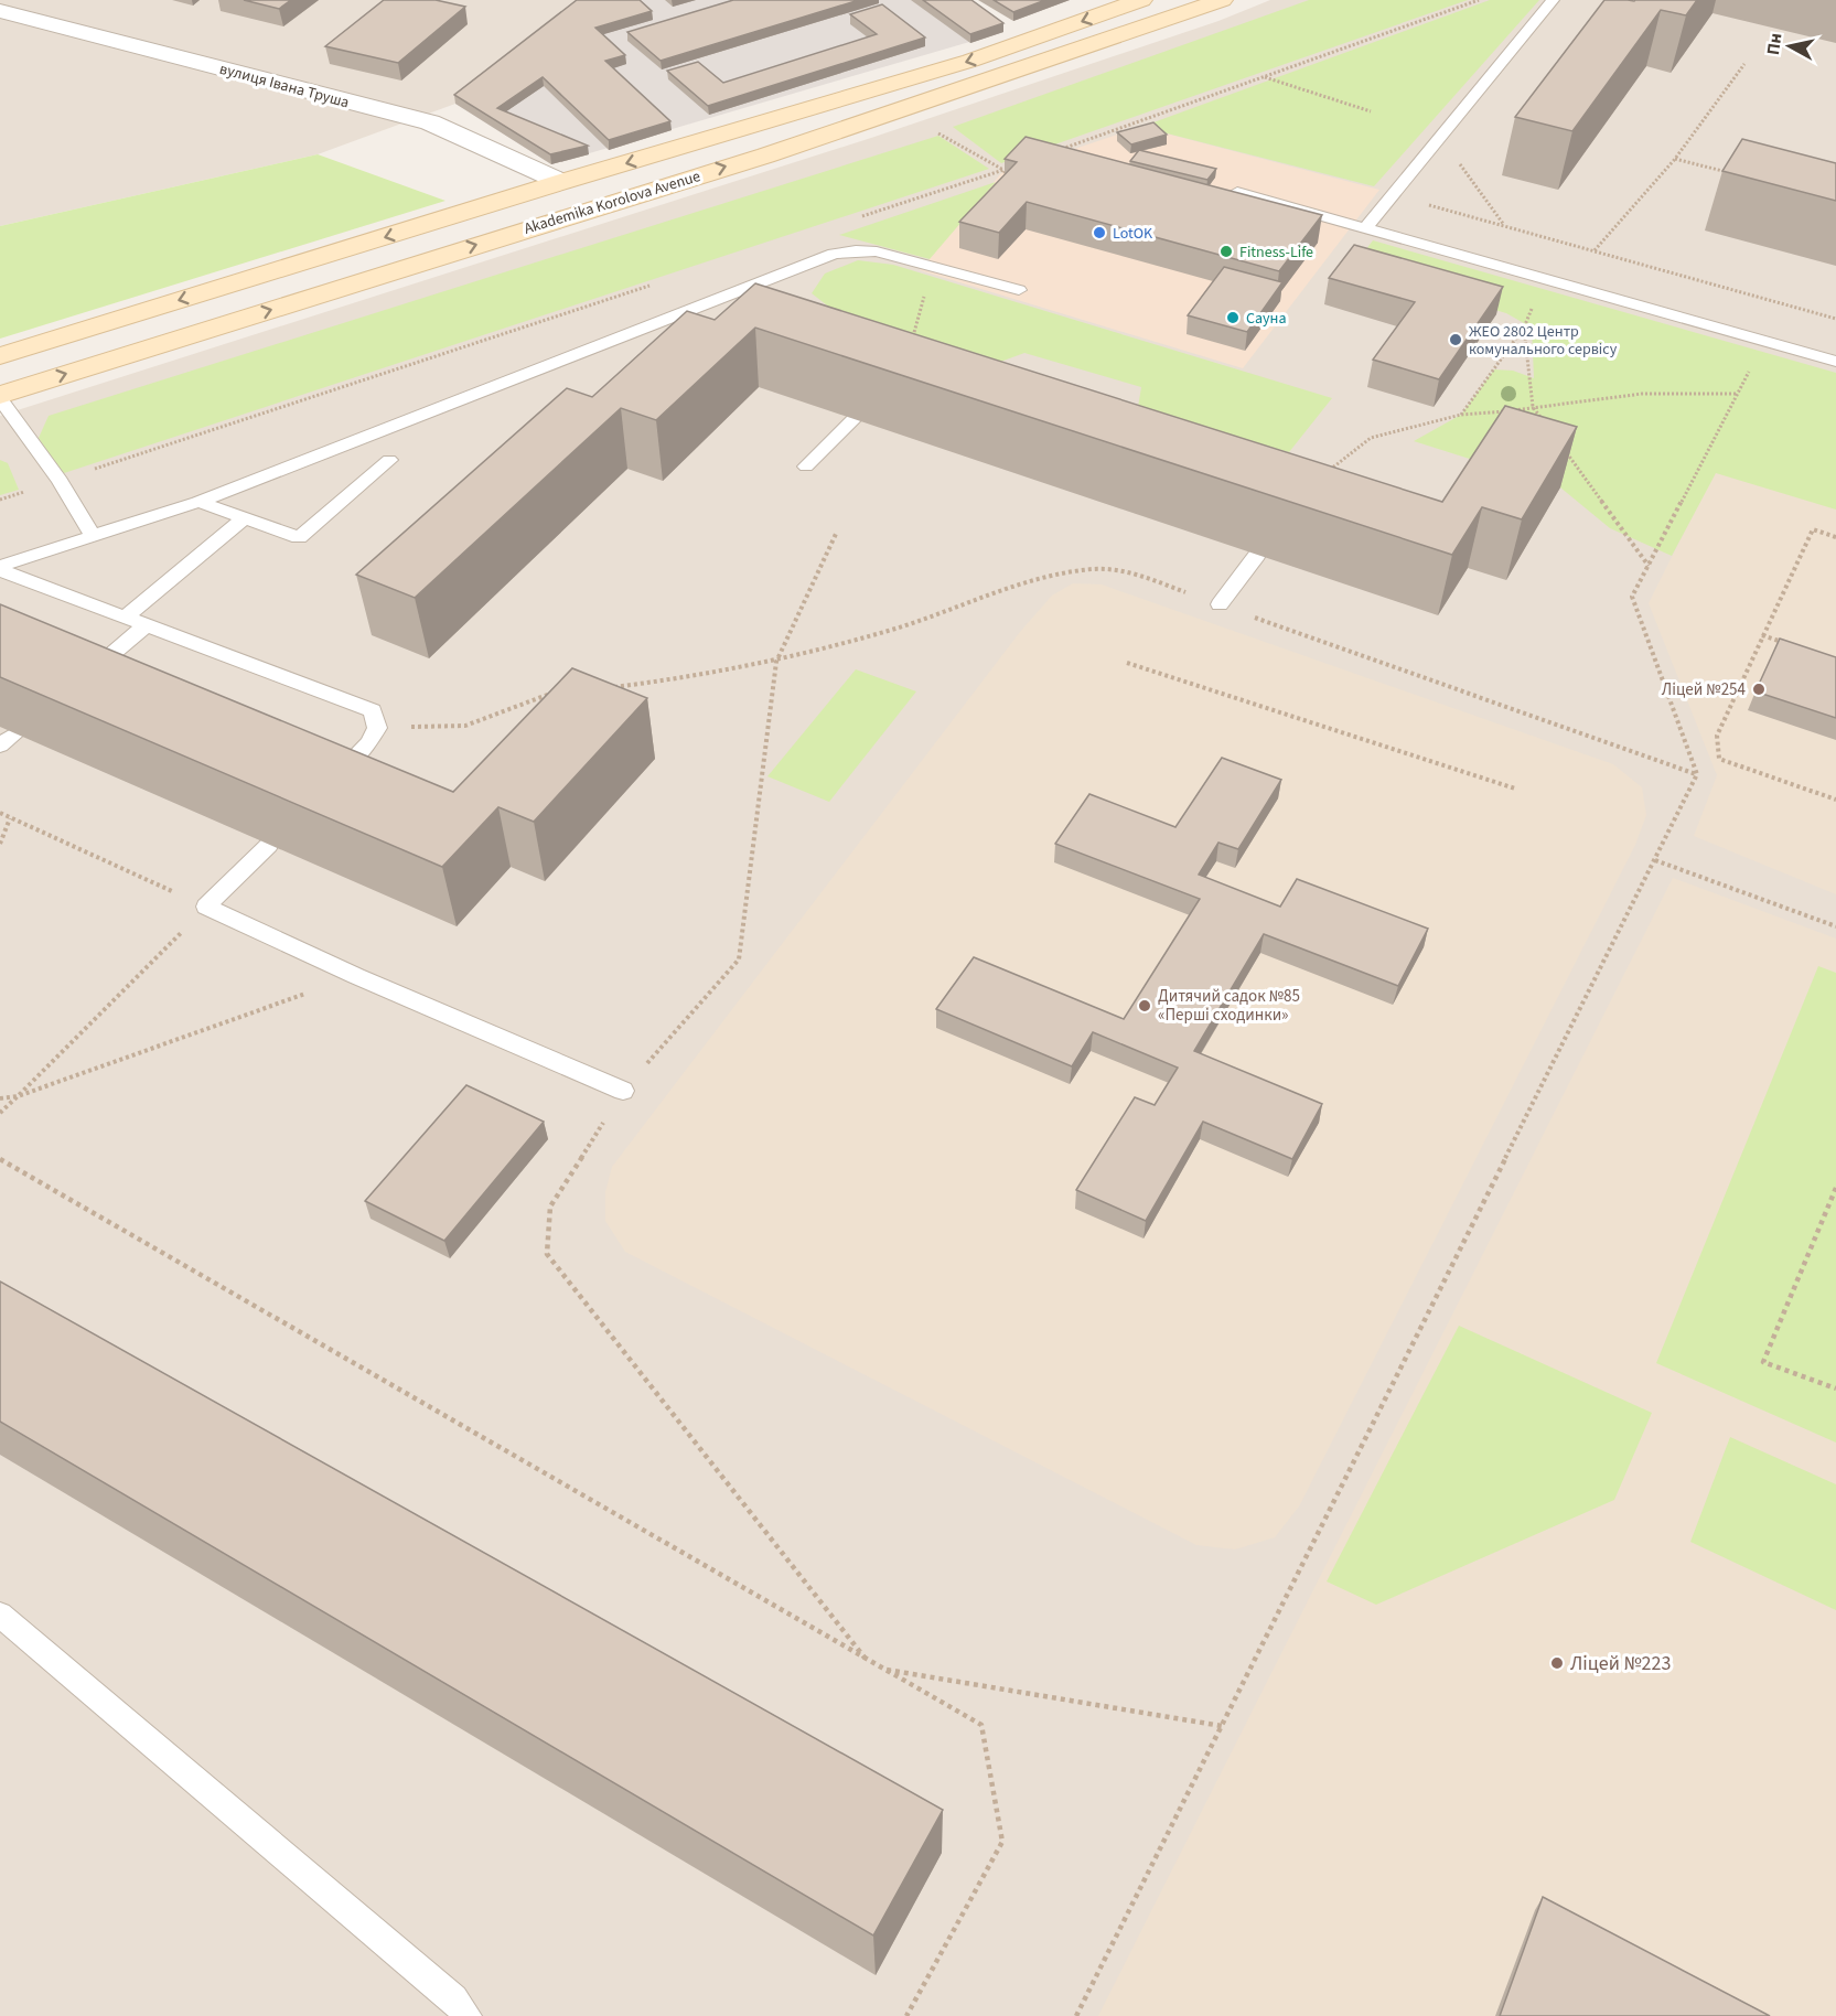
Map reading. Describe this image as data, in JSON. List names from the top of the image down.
{
  "streets": {
    "main road": ["Akademika Korolova Avenue"],
    "street": ["вулиця Івана Труша"]
  },
  "crossings": [
    ["вулиця Івана Труша", "Akademika Korolova Avenue"]
  ],
  "places": [
    "LotOK",
    "Fitness-Life",
    "Сауна",
    "ЖЕО 2802 Центр комунального сервісу",
    "Ліцей №254",
    "Дитячий садок №85 «Перші сходинки»",
    "Ліцей №223"
  ],
  "north": "left"
}
